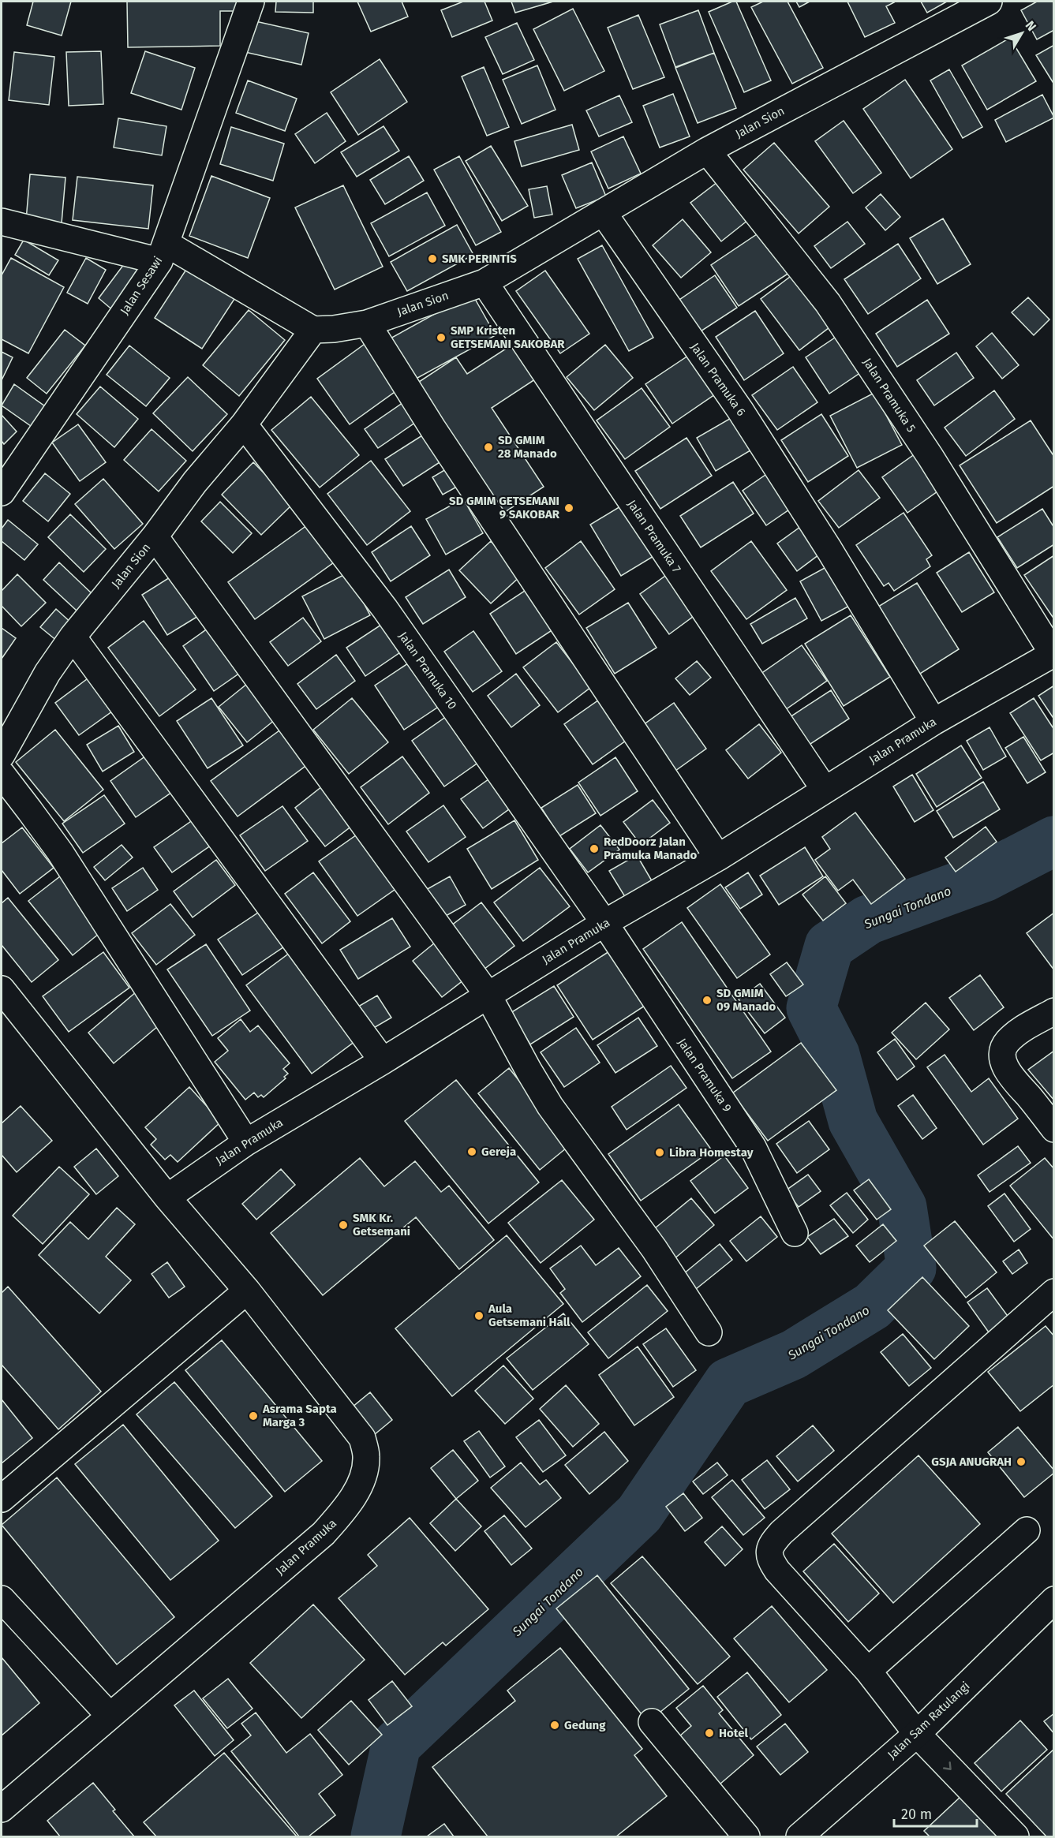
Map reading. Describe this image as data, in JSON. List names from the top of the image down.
{
  "streets": {
    "street": [
      "Jalan Sion",
      "Jalan Sesawi",
      "Jalan Pramuka 6",
      "Jalan Pramuka 5",
      "Jalan Pramuka 7",
      "Jalan Pramuka 10",
      "Jalan Pramuka",
      "Jalan Pramuka 9",
      "Jalan Sam Ratulangi"
    ]
  },
  "crossings": [
    ["Jalan Sion", "Jalan Pramuka 6"],
    ["Jalan Sion", "Jalan Pramuka 5"],
    ["Jalan Sion", "Jalan Pramuka 7"],
    ["Jalan Sion", "Jalan Pramuka 10"],
    ["Jalan Pramuka 6", "Jalan Pramuka"],
    ["Jalan Pramuka 5", "Jalan Pramuka"],
    ["Jalan Pramuka 7", "Jalan Pramuka"],
    ["Jalan Pramuka 10", "Jalan Pramuka"],
    ["Jalan Pramuka 10", "Jalan Pramuka 9"],
    ["Jalan Pramuka", "Jalan Pramuka 9"]
  ],
  "water": ["Sungai Tondano"],
  "places": [
    "SMK PERINTIS",
    "SMP Kristen GETSEMANI SAKOBAR",
    "SD GMIM 28 Manado",
    "SD GMIM GETSEMANI 9 SAKOBAR",
    "RedDoorz Jalan Pramuka Manado",
    "SD GMIM 09 Manado",
    "Gereja",
    "Libra Homestay",
    "SMK Kr. Getsemani",
    "Aula Getsemani Hall",
    "Asrama Sapta Marga 3",
    "GSJA ANUGRAH",
    "Gedung",
    "Hotel"
  ],
  "scale_bar": "20 m",
  "north": "top right"
}
